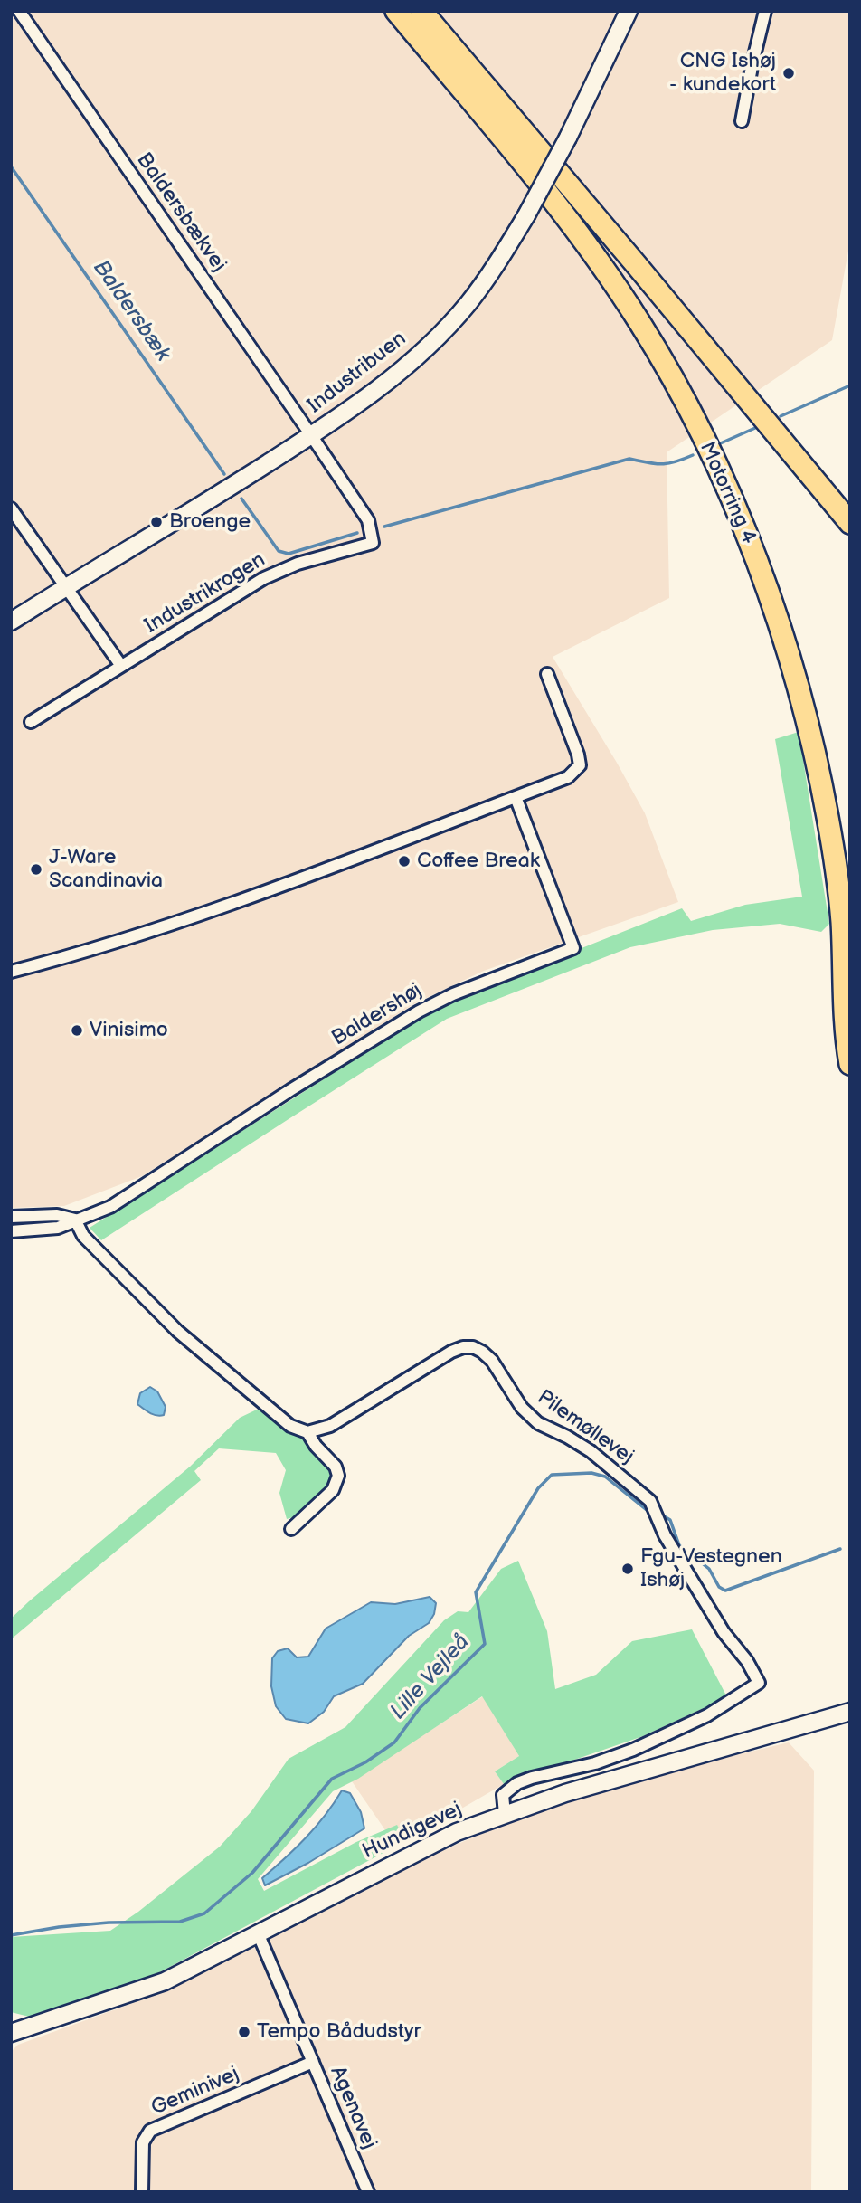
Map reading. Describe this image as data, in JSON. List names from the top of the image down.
{
  "streets": {
    "highway": ["Motorring 4"],
    "street": [
      "Baldersbækvej",
      "Industribuen",
      "Industrikrogen",
      "Baldershøj",
      "Pilemøllevej",
      "Hundigevej",
      "Geminivej",
      "Agenavej"
    ]
  },
  "crossings": [
    ["Baldersbækvej", "Industribuen"],
    ["Baldersbækvej", "Industrikrogen"],
    ["Industribuen", "Industrikrogen"],
    ["Pilemøllevej", "Hundigevej"],
    ["Hundigevej", "Agenavej"],
    ["Geminivej", "Agenavej"]
  ],
  "water": ["Baldersbæk", "Lille Vejleå"],
  "places": [
    "CNG Ishøj - kundekort",
    "Broenge",
    "Coffee Break",
    "J-Ware Scandinavia",
    "Vinisimo",
    "Fgu-Vestegnen Ishøj",
    "Tempo Bådudstyr"
  ]
}
